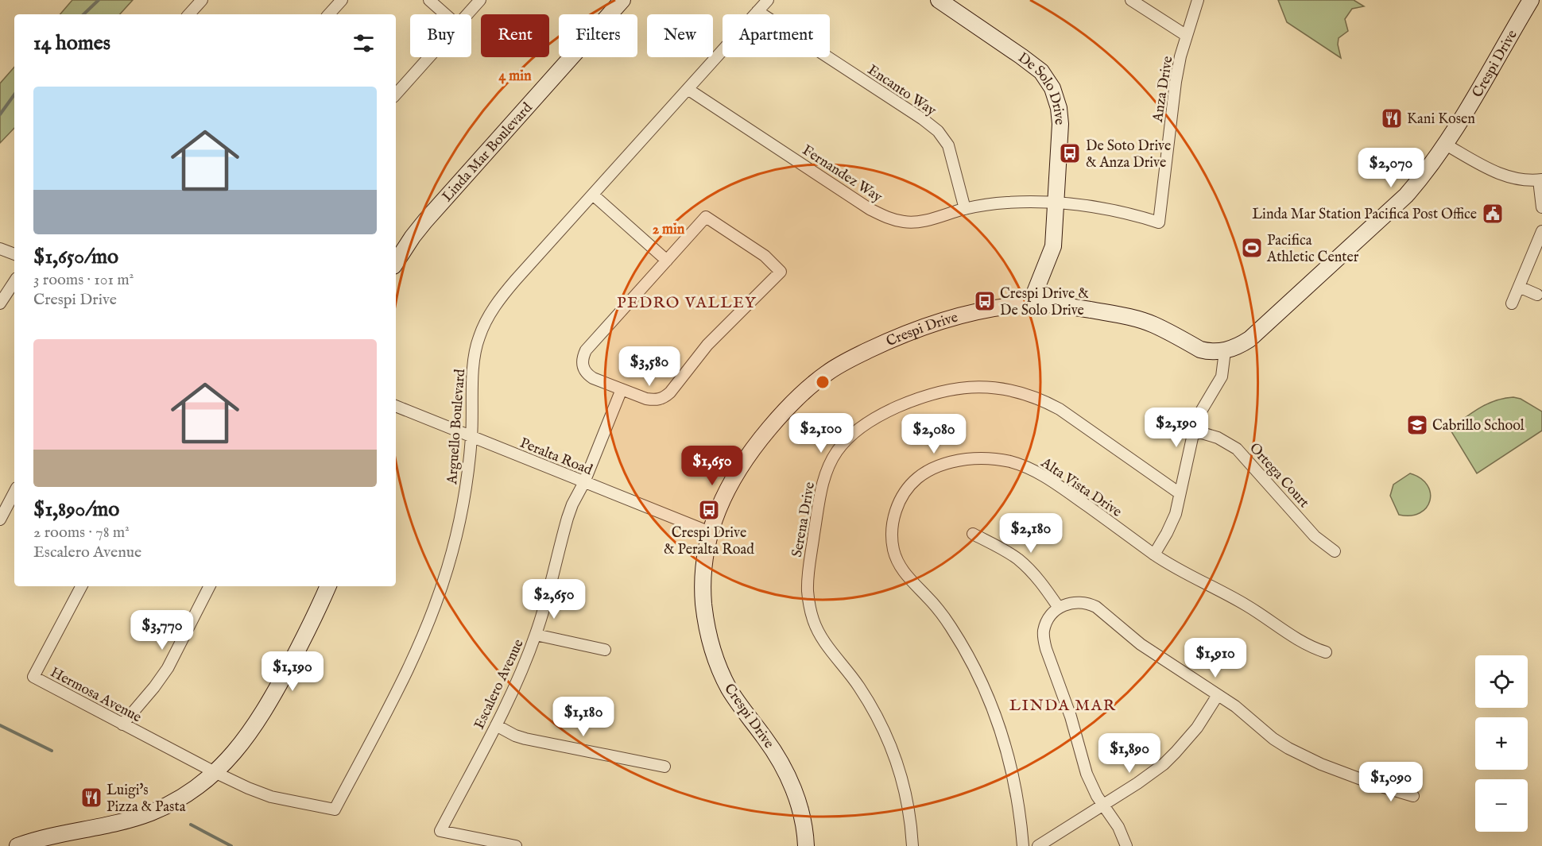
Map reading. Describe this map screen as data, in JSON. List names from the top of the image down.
{
  "streets": {
    "street": [
      "Crespi Drive",
      "Anza Drive",
      "Encanto Way",
      "De Solo Drive",
      "Linda Mar Boulevard",
      "Fernandez Way",
      "Arguello Boulevard",
      "Peralta Road",
      "Ortega Court",
      "Alta Vista Drive",
      "Serena Drive",
      "Escalero Avenue",
      "Hermosa Avenue"
    ]
  },
  "crossings": [
    ["Crespi Drive", "De Solo Drive"],
    ["Crespi Drive", "Peralta Road"],
    ["Anza Drive", "De Solo Drive"],
    ["Anza Drive", "Fernandez Way"],
    ["Encanto Way", "Fernandez Way"],
    ["Encanto Way", "Arguello Boulevard"],
    ["De Solo Drive", "Fernandez Way"],
    ["Fernandez Way", "Arguello Boulevard"],
    ["Arguello Boulevard", "Peralta Road"],
    ["Arguello Boulevard", "Hermosa Avenue"],
    ["Peralta Road", "Escalero Avenue"]
  ],
  "districts": ["PEDRO VALLEY", "LINDA MAR"],
  "places": {
    "restaurant": ["Kani Kosen", "Luigi's Pizza & Pasta"],
    "bus stop": ["De Soto Drive & Anza Drive", "Crespi Drive & De Solo Drive", "Crespi Drive & Peralta Road"],
    "public building": ["Linda Mar Station Pacifica Post Office"],
    "sports": ["Pacifica Athletic Center"],
    "school or university": ["Cabrillo School"]
  },
  "page": {
    "chip": [
      "Buy",
      "Rent",
      "Filters",
      "New",
      "Apartment"
    ],
    "heading": "14 homes",
    "list": [
      {
        "name": "$1,650/mo",
        "note": "3 rooms · 101 m² · Crespi Drive"
      },
      {
        "name": "$1,890/mo",
        "note": "2 rooms · 78 m² · Escalero Avenue"
      }
    ],
    "price": [
      "$2,070",
      "$3,580",
      "$2,190",
      "$2,100",
      "$2,080",
      "$1,650",
      "$2,180",
      "$2,650",
      "$3,770",
      "$1,910",
      "$1,190",
      "$1,180",
      "$1,890",
      "$1,090"
    ],
    "map_buttons": ["+", "−"]
  },
  "rings": ["4 min", "2 min"]
}
